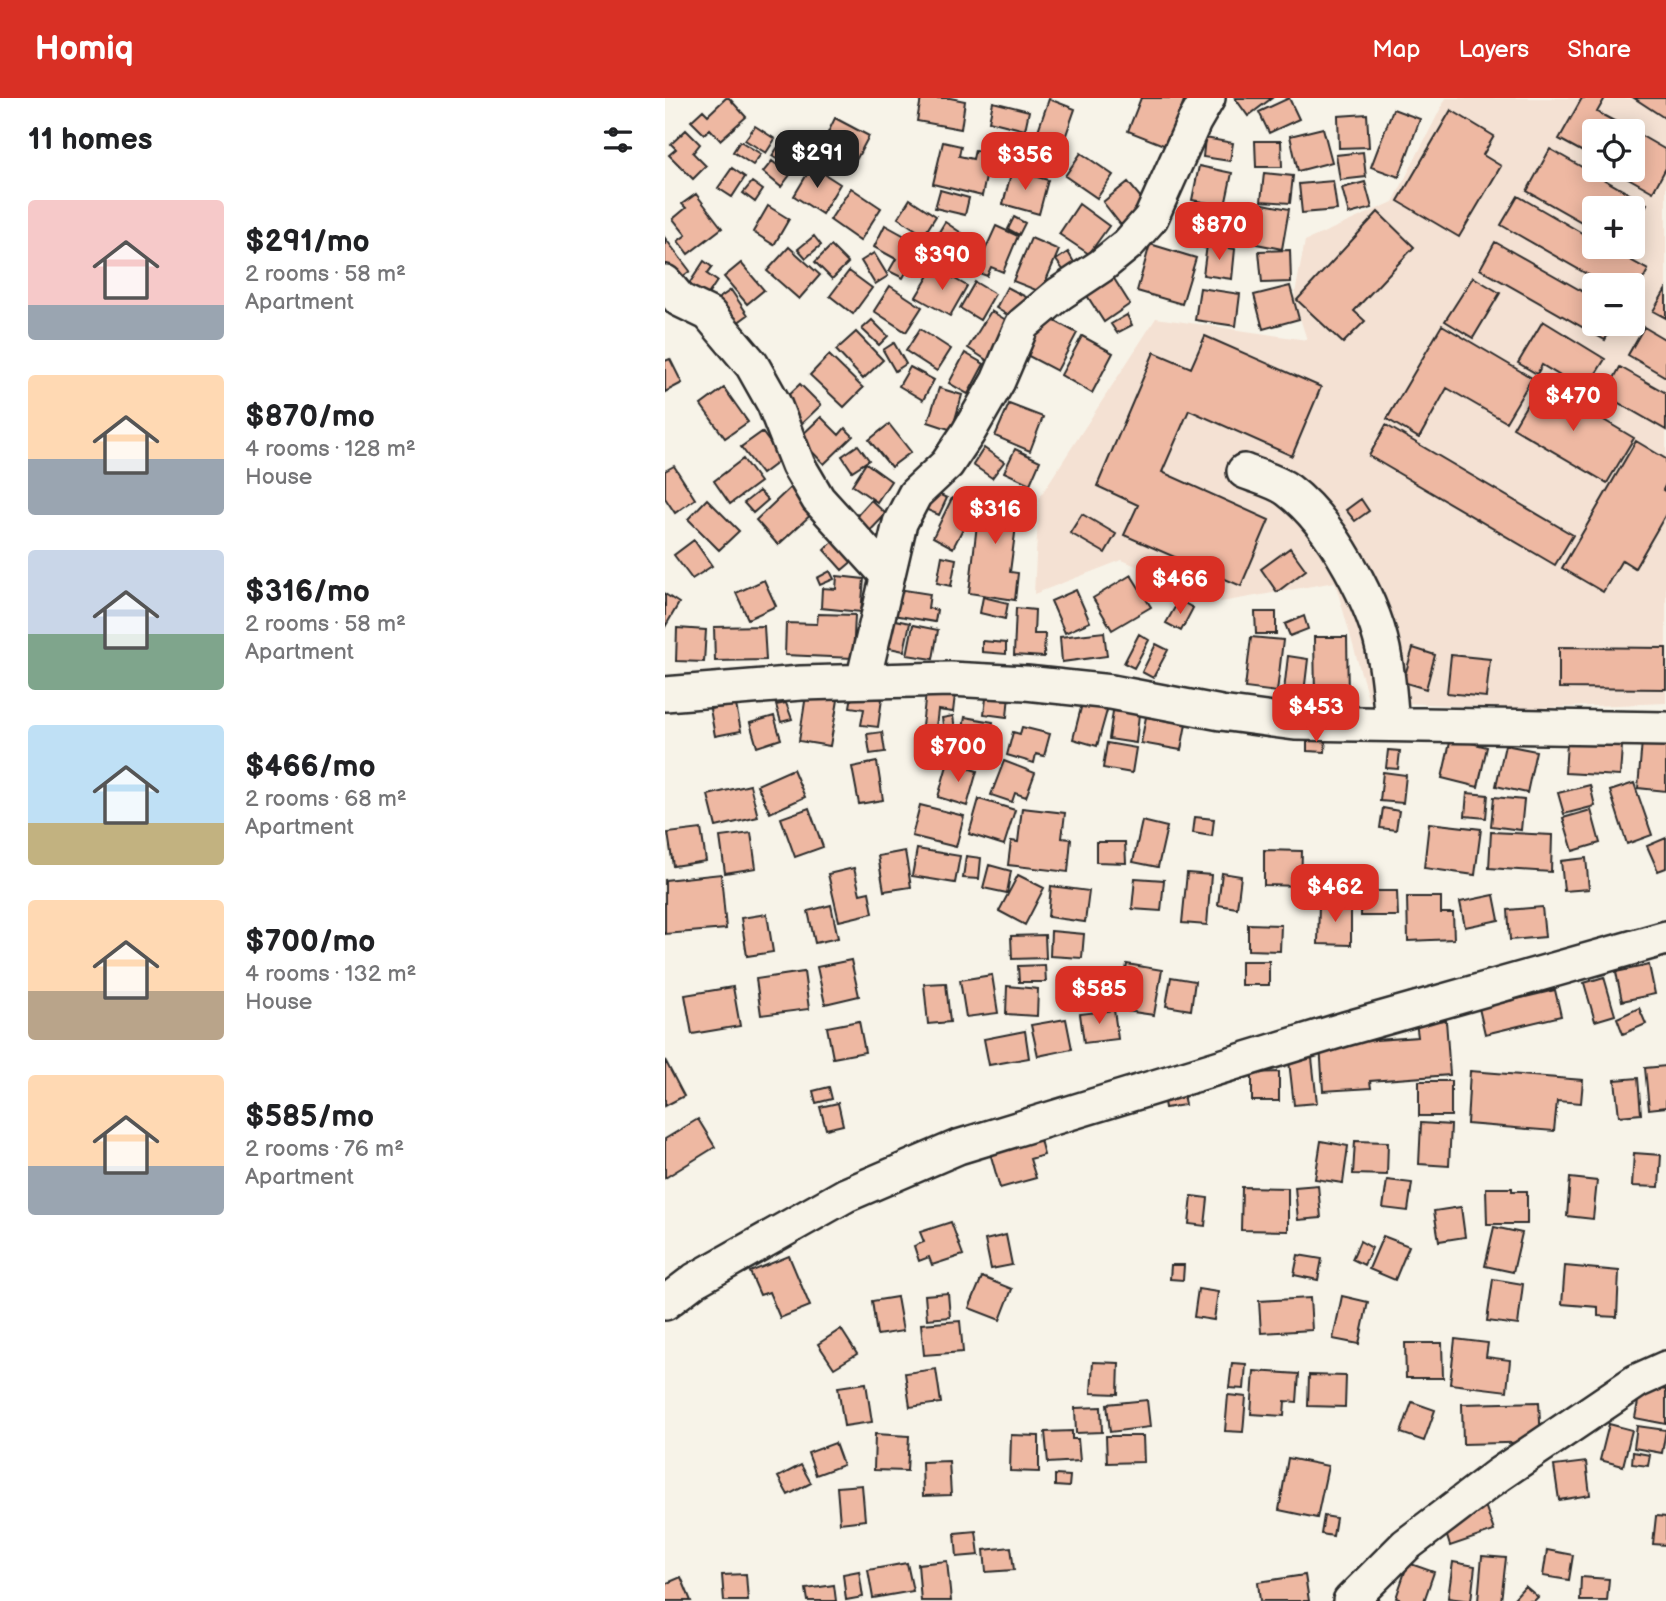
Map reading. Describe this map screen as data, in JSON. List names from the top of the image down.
{
  "page": {
    "header": "Homiq",
    "nav": ["Map", "Layers", "Share"],
    "heading": "11 homes",
    "map_buttons": ["+", "−"],
    "price": [
      "$291",
      "$356",
      "$870",
      "$390",
      "$470",
      "$316",
      "$466",
      "$453",
      "$700",
      "$462",
      "$585"
    ],
    "list": [
      {
        "name": "$291/mo",
        "note": "2 rooms · 58 m² · Apartment"
      },
      {
        "name": "$870/mo",
        "note": "4 rooms · 128 m² · House"
      },
      {
        "name": "$316/mo",
        "note": "2 rooms · 58 m² · Apartment"
      },
      {
        "name": "$466/mo",
        "note": "2 rooms · 68 m² · Apartment"
      },
      {
        "name": "$700/mo",
        "note": "4 rooms · 132 m² · House"
      },
      {
        "name": "$585/mo",
        "note": "2 rooms · 76 m² · Apartment"
      }
    ]
  }
}
